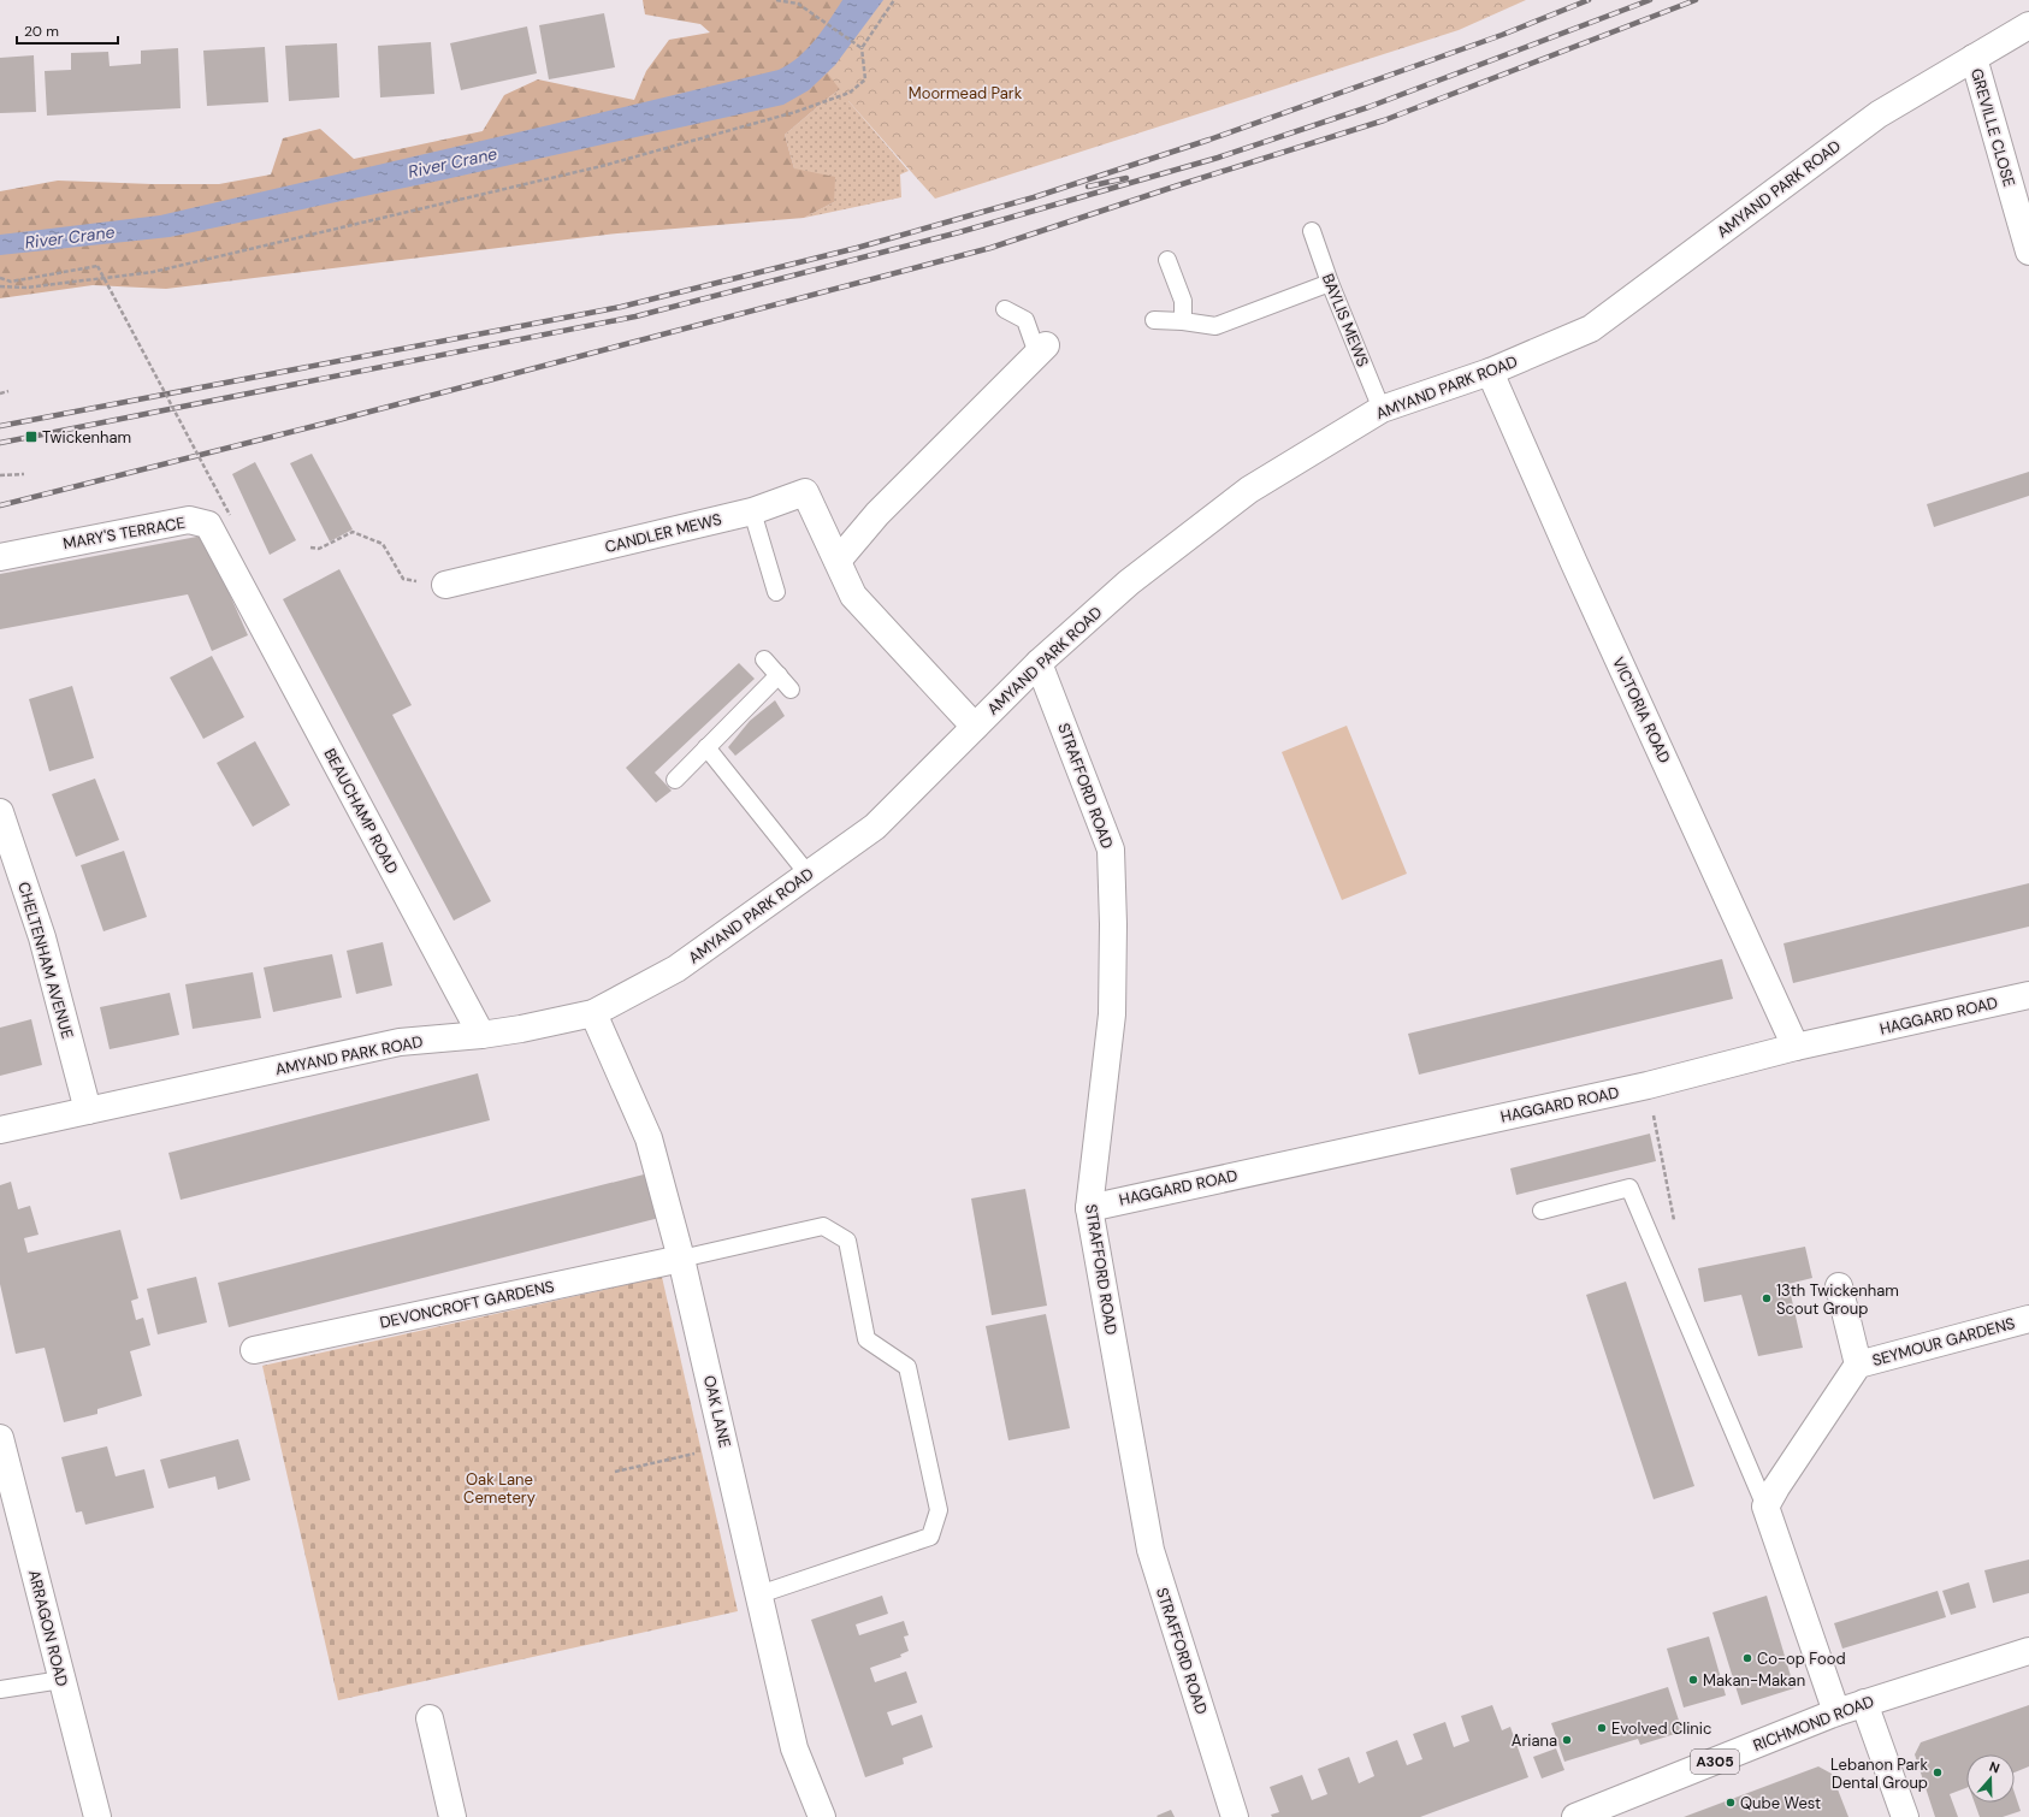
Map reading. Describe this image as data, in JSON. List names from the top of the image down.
{
  "streets": {
    "street": [
      "GREVILLE CLOSE",
      "AMYAND PARK ROAD",
      "MARY'S TERRACE",
      "CANDLER MEWS",
      "VICTORIA ROAD",
      "STRAFFORD ROAD",
      "BEAUCHAMP ROAD",
      "CHELTENHAM AVENUE",
      "HAGGARD ROAD",
      "DEVONCROFT GARDENS",
      "SEYMOUR GARDENS",
      "OAK LANE",
      "ARRAGON ROAD",
      "RICHMOND ROAD",
      "A305"
    ],
    "lane": ["BAYLIS MEWS"]
  },
  "crossings": [
    ["GREVILLE CLOSE", "AMYAND PARK ROAD"],
    ["AMYAND PARK ROAD", "BAYLIS MEWS"],
    ["AMYAND PARK ROAD", "CANDLER MEWS"],
    ["AMYAND PARK ROAD", "VICTORIA ROAD"],
    ["AMYAND PARK ROAD", "STRAFFORD ROAD"],
    ["AMYAND PARK ROAD", "BEAUCHAMP ROAD"],
    ["AMYAND PARK ROAD", "CHELTENHAM AVENUE"],
    ["AMYAND PARK ROAD", "OAK LANE"],
    ["MARY'S TERRACE", "BEAUCHAMP ROAD"],
    ["VICTORIA ROAD", "HAGGARD ROAD"],
    ["STRAFFORD ROAD", "HAGGARD ROAD"],
    ["DEVONCROFT GARDENS", "OAK LANE"]
  ],
  "water": ["River Crane"],
  "parks": ["Moormead Park", "Oak Lane Cemetery"],
  "places": {
    "transit": ["Twickenham"],
    "other": [
      "13th Twickenham Scout Group",
      "Co-op Food",
      "Makan-Makan",
      "Evolved Clinic",
      "Ariana",
      "Lebanon Park Dental Group",
      "Qube West"
    ]
  },
  "scale_bar": "20 m",
  "north": "top"
}
